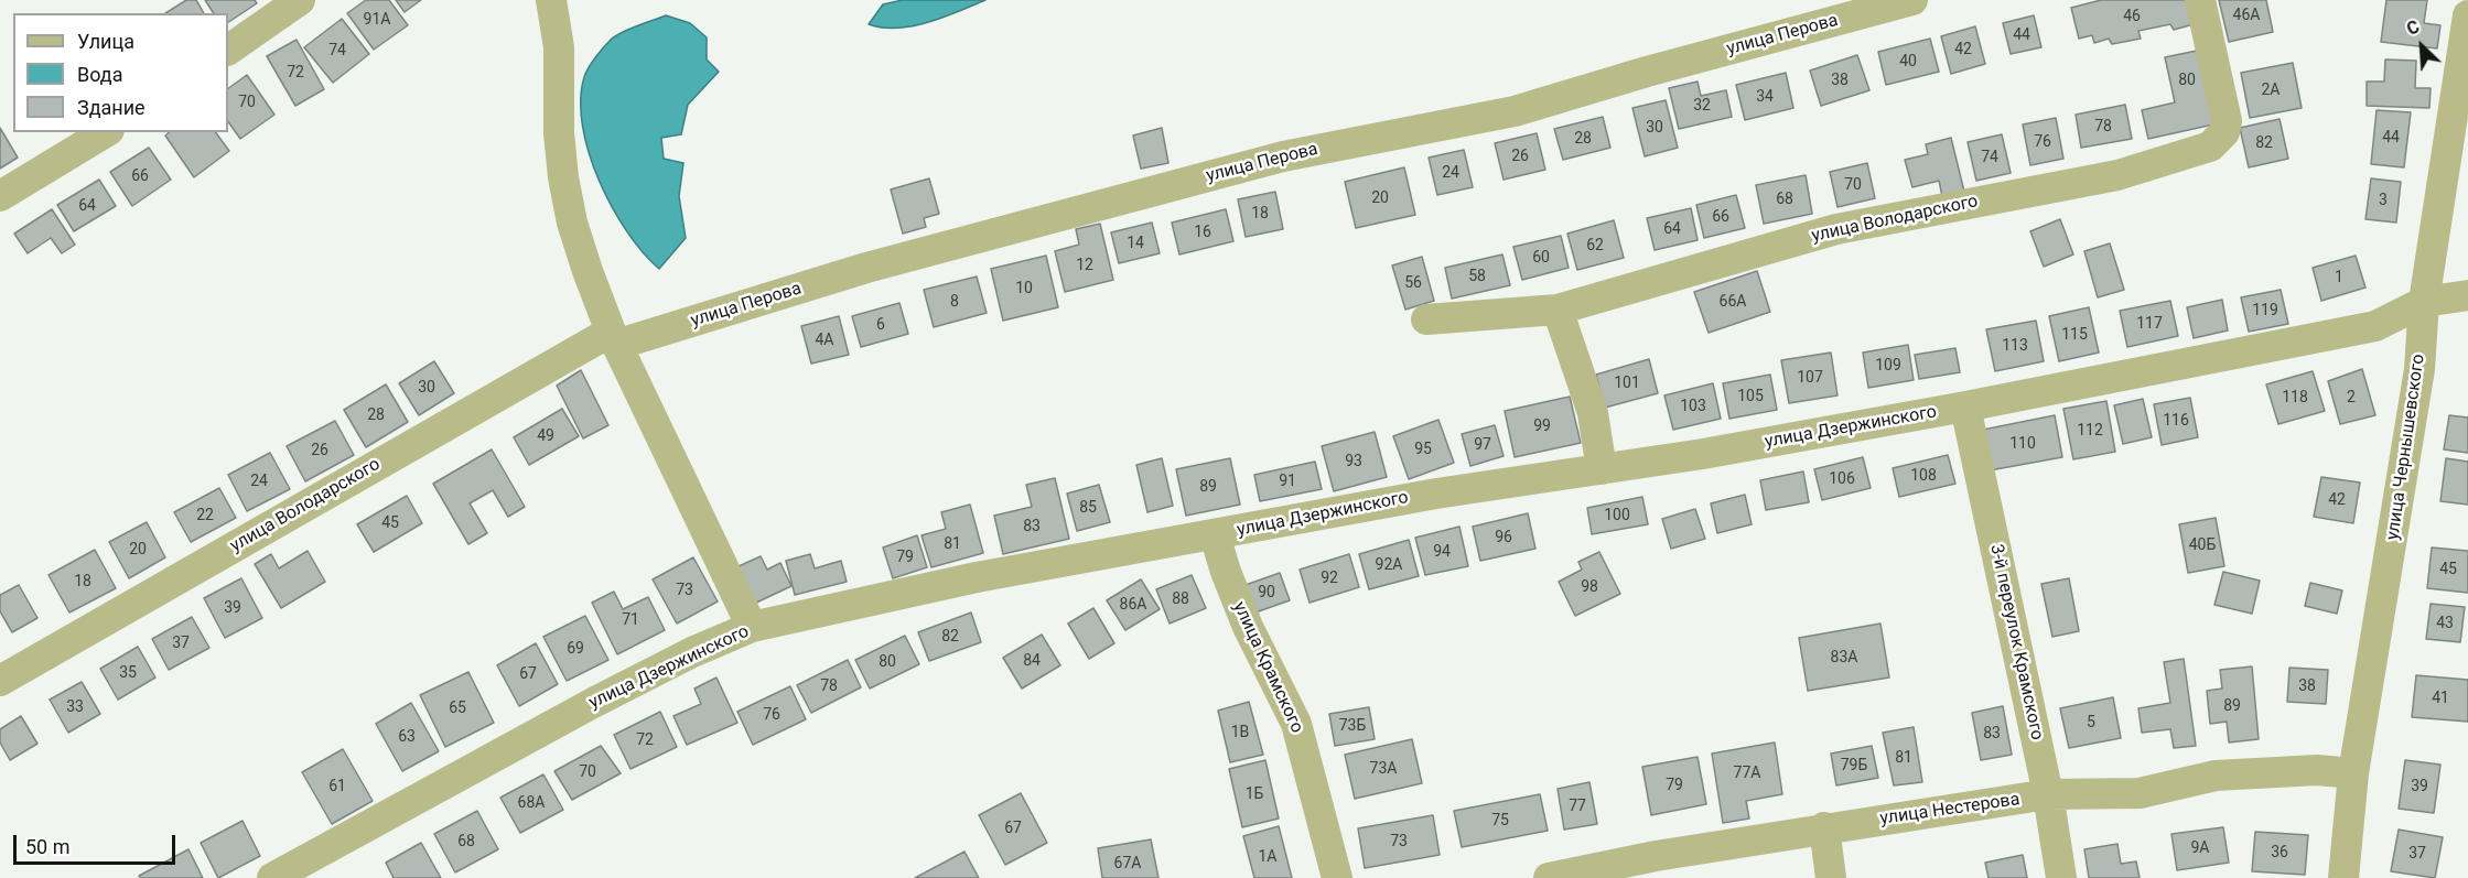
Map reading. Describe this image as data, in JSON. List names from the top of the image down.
{
  "streets": {
    "street": [
      "улица Перова",
      "улица Володарского",
      "улица Дзержинского",
      "улица Чернышевского",
      "3-й переулок Крамского",
      "улица Крамского",
      "улица Нестерова"
    ]
  },
  "crossings": [
    ["улица Перова", "улица Володарского"],
    ["улица Дзержинского", "улица Чернышевского"],
    ["улица Дзержинского", "3-й переулок Крамского"],
    ["улица Дзержинского", "улица Крамского"],
    ["улица Чернышевского", "улица Нестерова"],
    ["3-й переулок Крамского", "улица Нестерова"]
  ],
  "house_numbers": [
    "46А",
    "46",
    "91А",
    "44",
    "42",
    "74",
    "40",
    "72",
    "38",
    "80",
    "2А",
    "34",
    "70",
    "32",
    "78",
    "30",
    "44",
    "28",
    "76",
    "82",
    "26",
    "74",
    "24",
    "66",
    "70",
    "20",
    "68",
    "3",
    "64",
    "18",
    "66",
    "64",
    "16",
    "14",
    "62",
    "60",
    "12",
    "58",
    "1",
    "56",
    "10",
    "8",
    "66А",
    "119",
    "117",
    "6",
    "115",
    "4А",
    "113",
    "109",
    "107",
    "101",
    "30",
    "105",
    "118",
    "2",
    "103",
    "28",
    "116",
    "99",
    "112",
    "49",
    "110",
    "97",
    "95",
    "26",
    "93",
    "108",
    "106",
    "24",
    "91",
    "89",
    "42",
    "85",
    "22",
    "100",
    "45",
    "83",
    "96",
    "81",
    "40Б",
    "20",
    "94",
    "79",
    "92А",
    "45",
    "92",
    "18",
    "98",
    "73",
    "90",
    "88",
    "86А",
    "39",
    "71",
    "43",
    "82",
    "37",
    "69",
    "83А",
    "84",
    "80",
    "35",
    "67",
    "78",
    "38",
    "41",
    "89",
    "33",
    "65",
    "76",
    "5",
    "73Б",
    "1В",
    "83",
    "63",
    "72",
    "81",
    "79Б",
    "73А",
    "70",
    "77А",
    "79",
    "61",
    "39",
    "1Б",
    "68А",
    "77",
    "75",
    "67",
    "68",
    "73",
    "9А",
    "36",
    "37",
    "1А",
    "67А"
  ],
  "legend": ["Улица", "Вода", "Здание"],
  "scale_bar": "50 m",
  "north": "top left"
}
